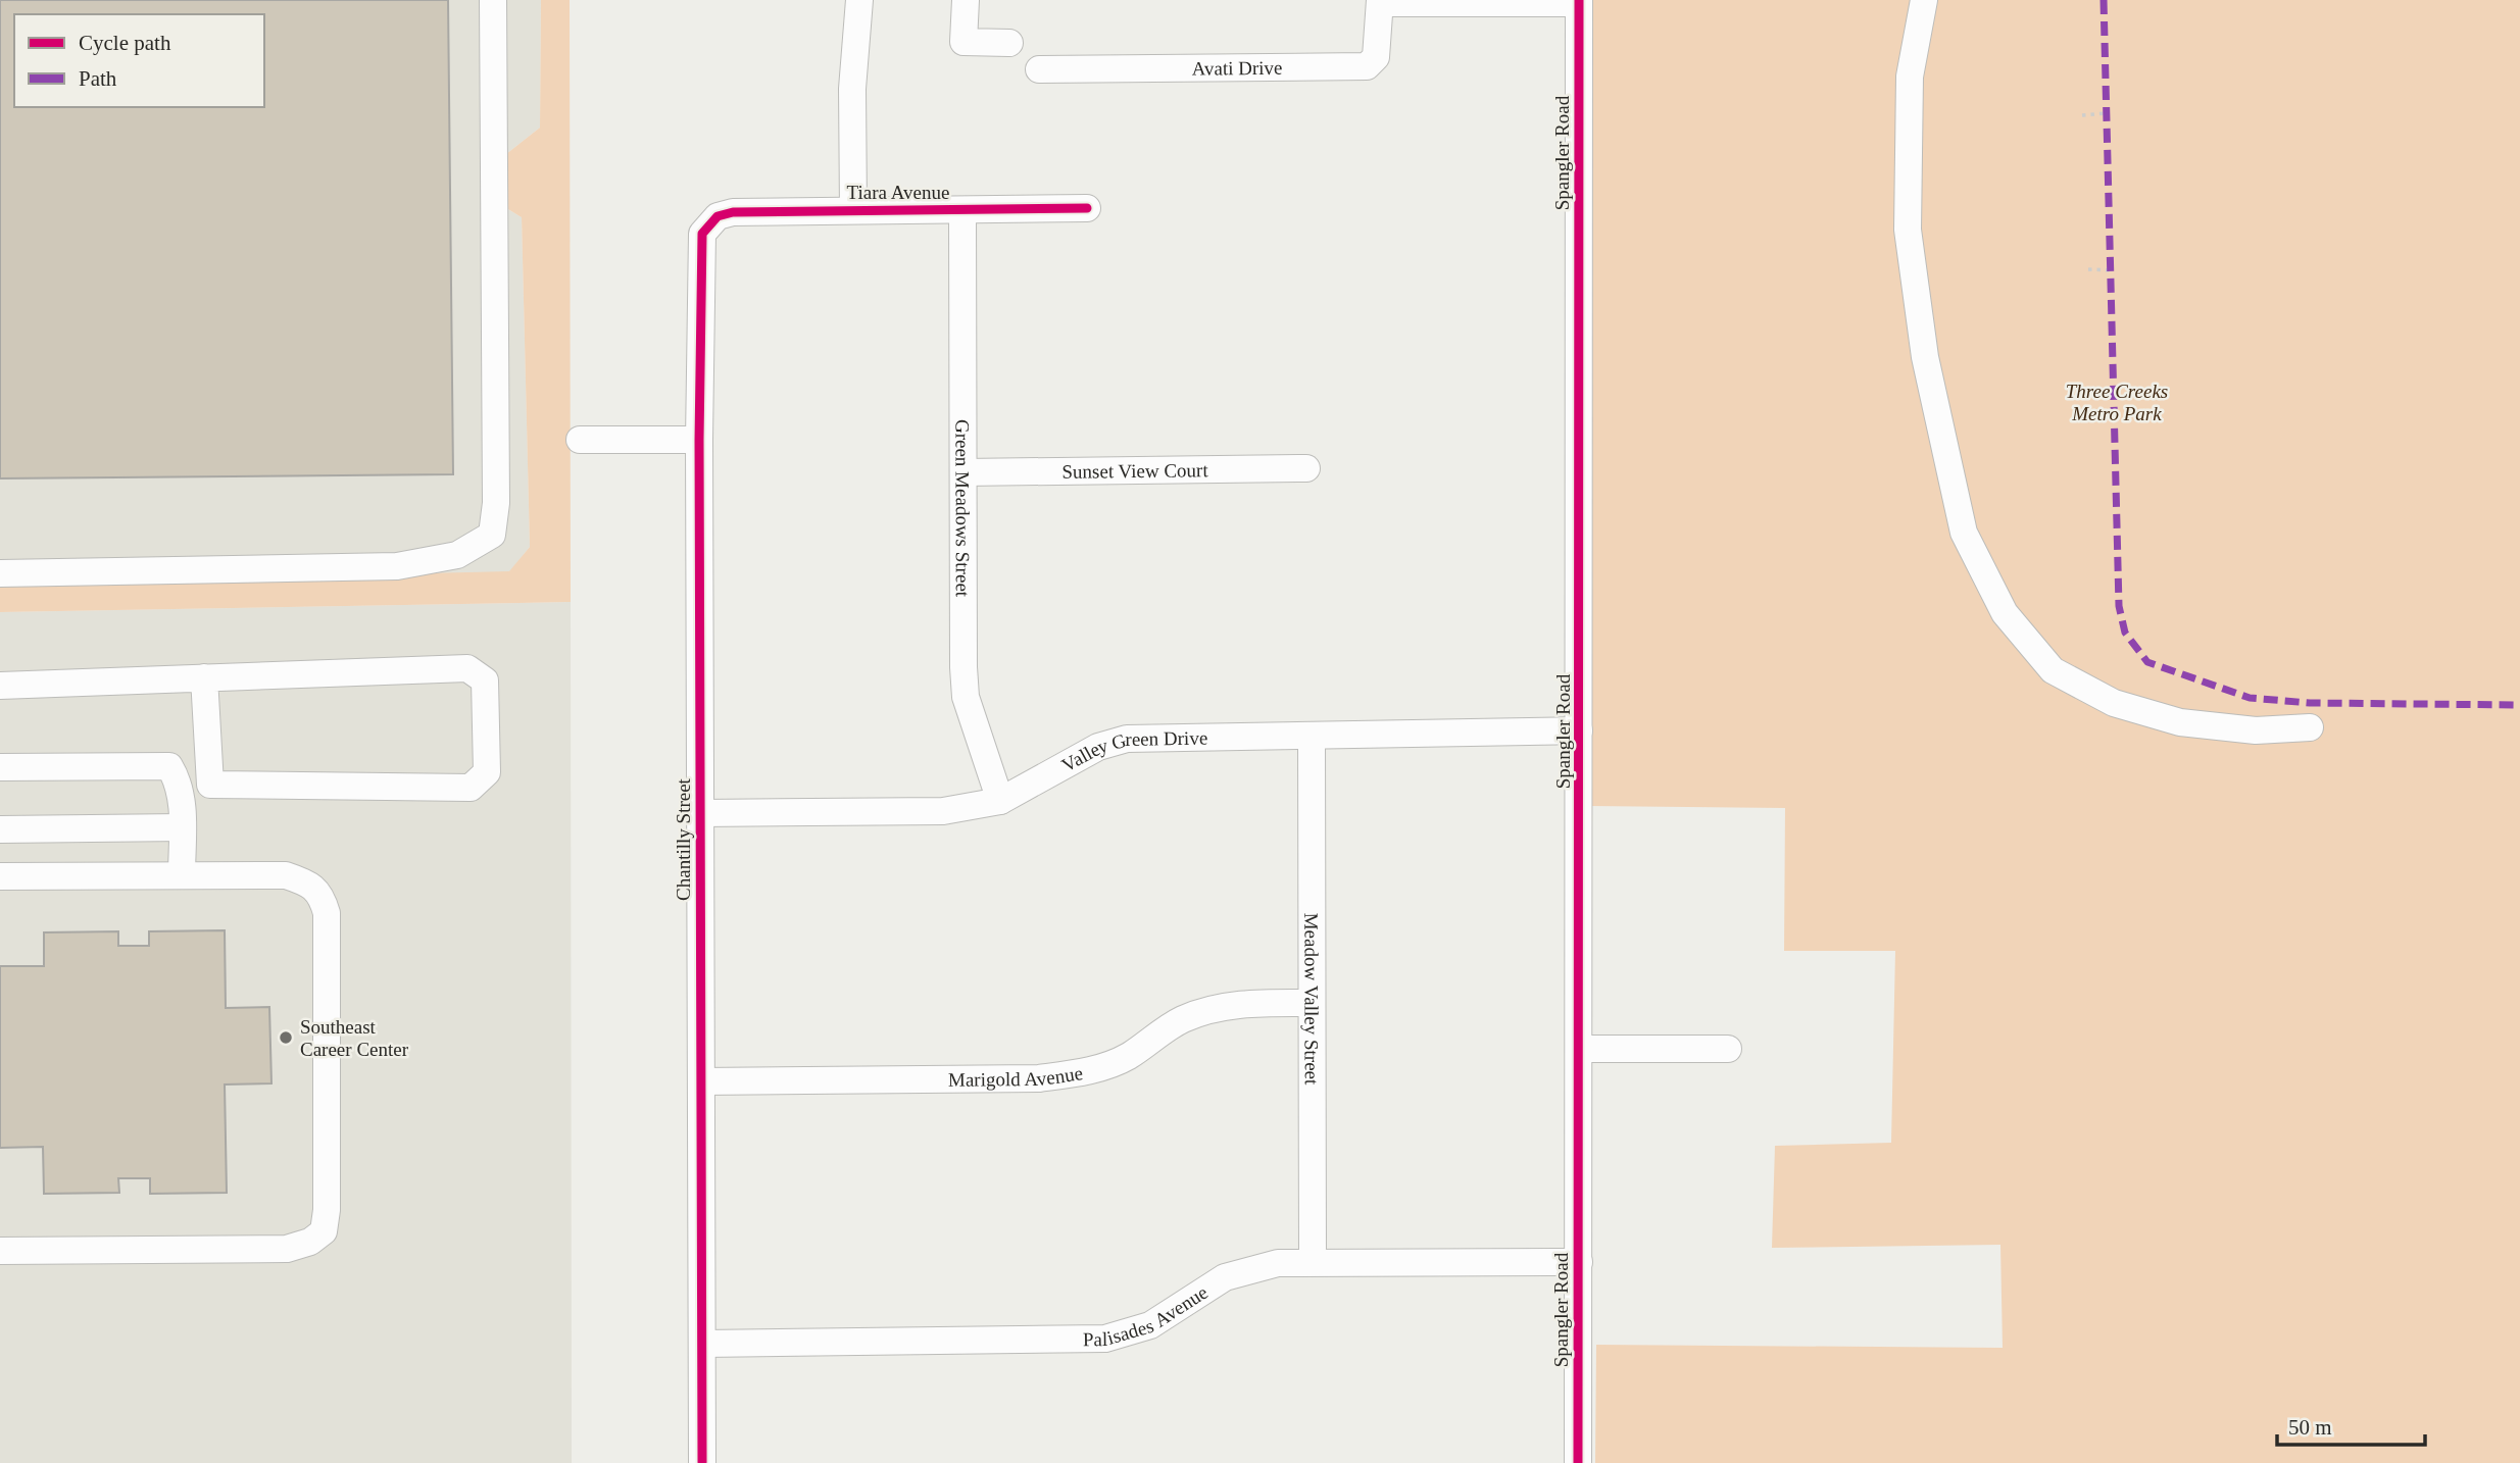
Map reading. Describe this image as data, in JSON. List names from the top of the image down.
{
  "streets": {
    "street": [
      "Avati Drive",
      "Spangler Road",
      "Tiara Avenue",
      "Sunset View Court",
      "Green Meadows Street",
      "Valley Green Drive",
      "Chantilly Street",
      "Meadow Valley Street",
      "Marigold Avenue",
      "Palisades Avenue"
    ]
  },
  "crossings": [
    ["Avati Drive", "Spangler Road"],
    ["Spangler Road", "Valley Green Drive"],
    ["Spangler Road", "Palisades Avenue"],
    ["Tiara Avenue", "Green Meadows Street"],
    ["Tiara Avenue", "Chantilly Street"],
    ["Sunset View Court", "Green Meadows Street"],
    ["Green Meadows Street", "Valley Green Drive"],
    ["Valley Green Drive", "Chantilly Street"],
    ["Valley Green Drive", "Meadow Valley Street"],
    ["Chantilly Street", "Marigold Avenue"],
    ["Chantilly Street", "Palisades Avenue"],
    ["Meadow Valley Street", "Marigold Avenue"],
    ["Meadow Valley Street", "Palisades Avenue"]
  ],
  "parks": ["Three Creeks Metro Park"],
  "places": ["Southeast Career Center"],
  "legend": ["Cycle path", "Path"],
  "scale_bar": "50 m"
}
